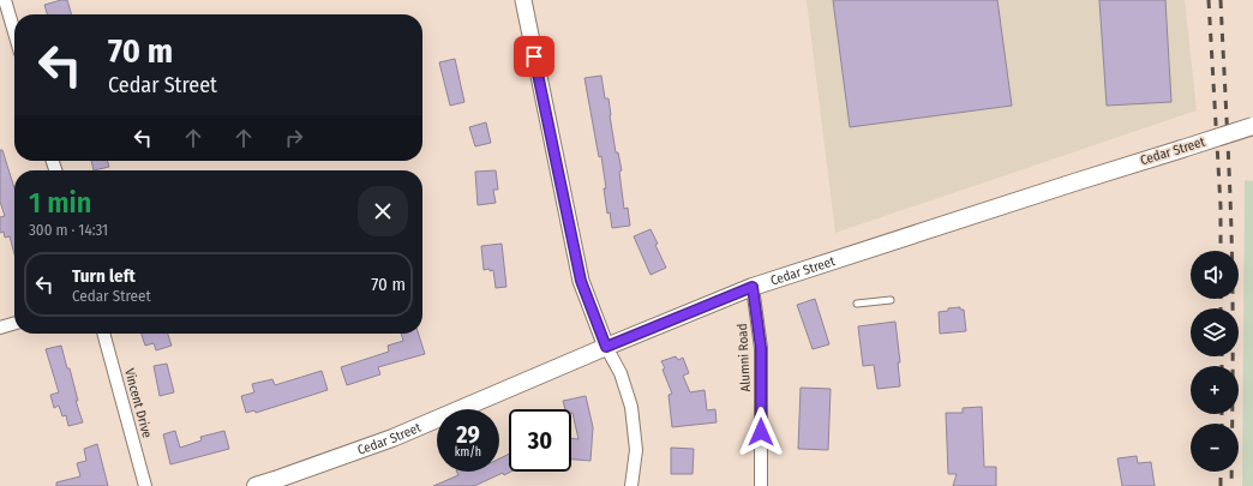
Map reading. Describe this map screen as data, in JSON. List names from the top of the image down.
{
  "streets": {
    "main road": ["Cedar Street"],
    "street": ["Alumni Road", "Vincent Drive"]
  },
  "crossings": [
    ["Cedar Street", "Alumni Road"]
  ],
  "page": {
    "turn": ["70 m", "Cedar Street"],
    "heading": ["1 min", "300 m · 14:31"],
    "map_buttons": ["+", "−"],
    "list": [
      {
        "name": "Turn left",
        "note": "Cedar Street",
        "value": "70 m"
      }
    ],
    "speed": "29 km/h",
    "limit": "30"
  }
}
